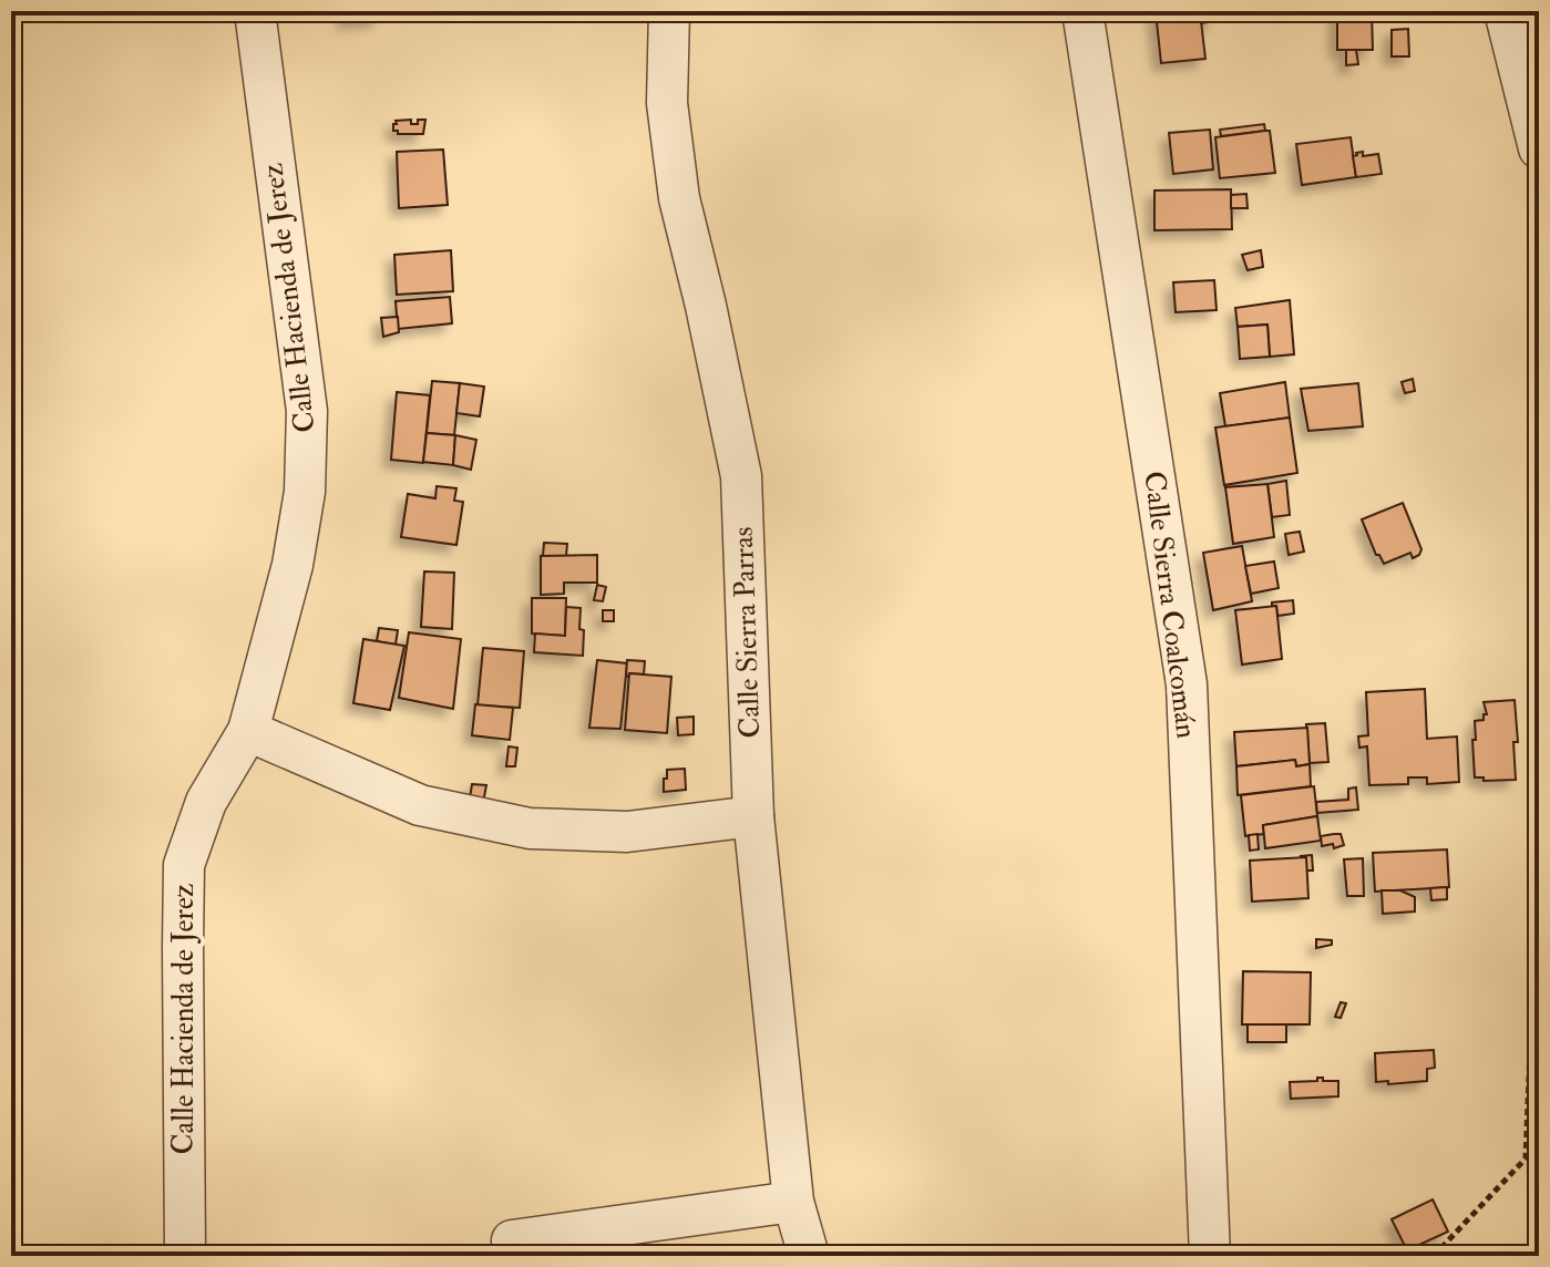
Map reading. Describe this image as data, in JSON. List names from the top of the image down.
{
  "streets": {
    "street": ["Calle Hacienda de Jerez", "Calle Sierra Coalcomán", "Calle Sierra Parras"]
  }
}
